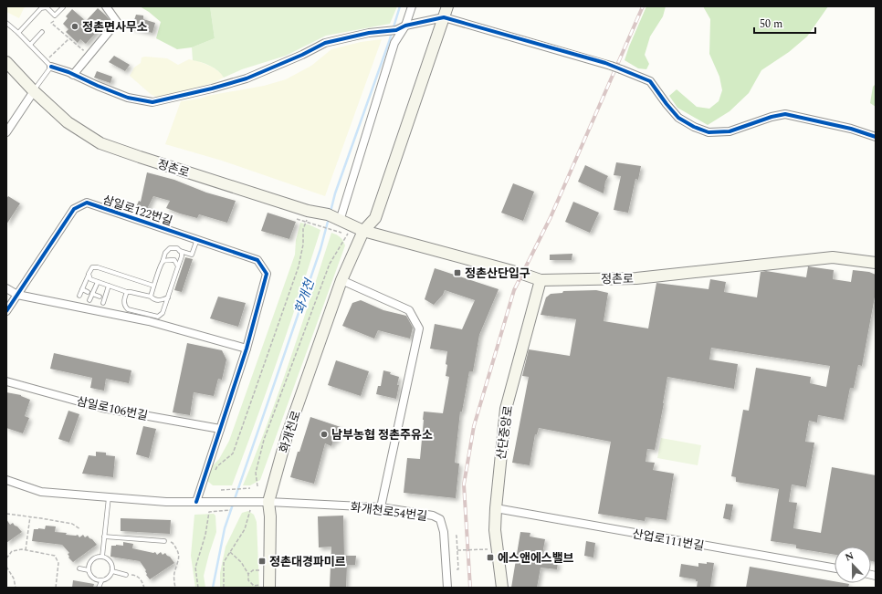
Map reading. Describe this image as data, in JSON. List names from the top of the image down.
{
  "streets": {
    "main road": ["정촌로", "화개천로", "산단중앙로"],
    "street": [
      "삼일로122번길",
      "삼일로106번길",
      "화개천로54번길",
      "산업로111번길"
    ]
  },
  "crossings": [
    ["정촌로", "화개천로"],
    ["정촌로", "산단중앙로"],
    ["화개천로", "화개천로54번길"],
    ["산단중앙로", "산업로111번길"]
  ],
  "water": ["화개천"],
  "places": {
    "other": ["정촌면사무소", "남부농협 정촌주유소"],
    "transit": ["정촌산단입구", "에스앤에스밸브", "정촌대경파미르"]
  },
  "scale_bar": "50 m",
  "north": "top"
}
